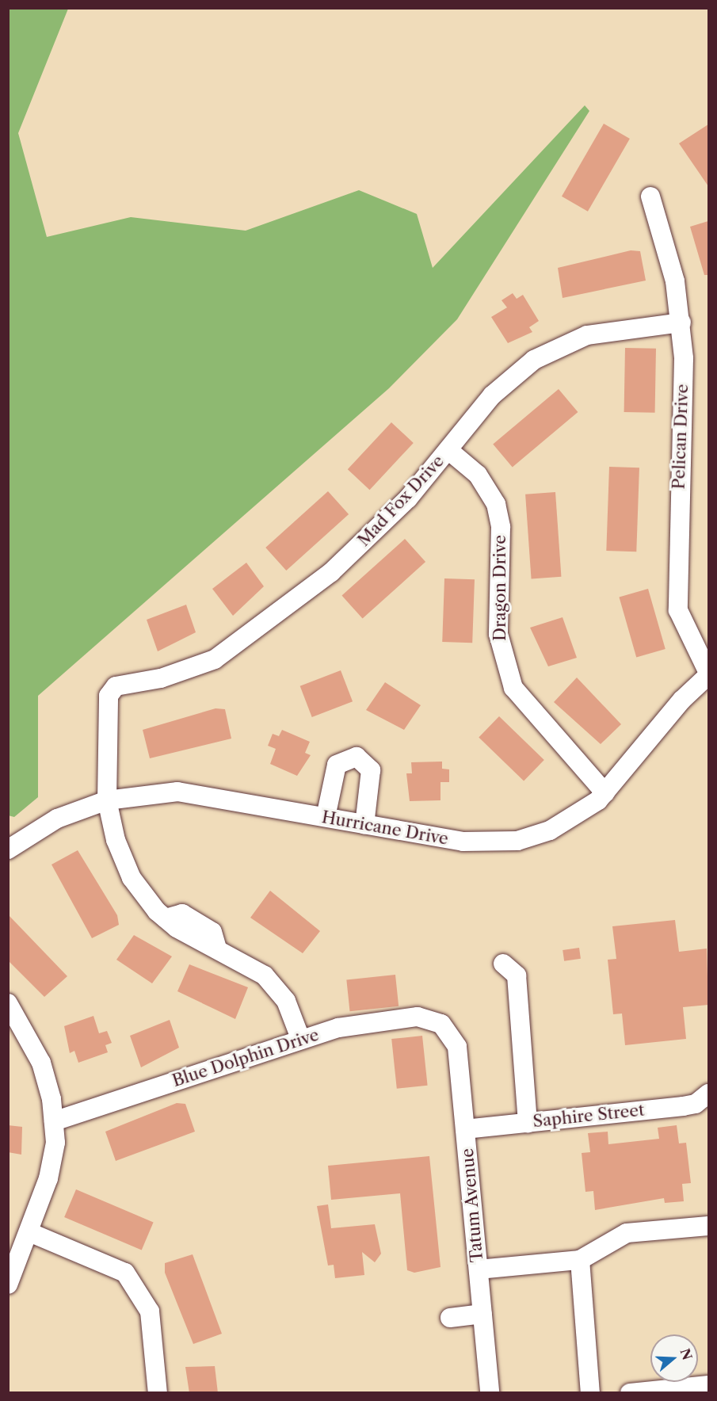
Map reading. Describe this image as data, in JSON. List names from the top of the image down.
{
  "streets": {
    "street": [
      "Pelican Drive",
      "Mad Fox Drive",
      "Dragon Drive",
      "Hurricane Drive",
      "Blue Dolphin Drive",
      "Saphire Street",
      "Tatum Avenue"
    ]
  },
  "crossings": [
    ["Pelican Drive", "Mad Fox Drive"],
    ["Pelican Drive", "Hurricane Drive"],
    ["Mad Fox Drive", "Dragon Drive"],
    ["Mad Fox Drive", "Hurricane Drive"],
    ["Dragon Drive", "Hurricane Drive"],
    ["Blue Dolphin Drive", "Tatum Avenue"],
    ["Saphire Street", "Tatum Avenue"]
  ],
  "north": "right"
}
